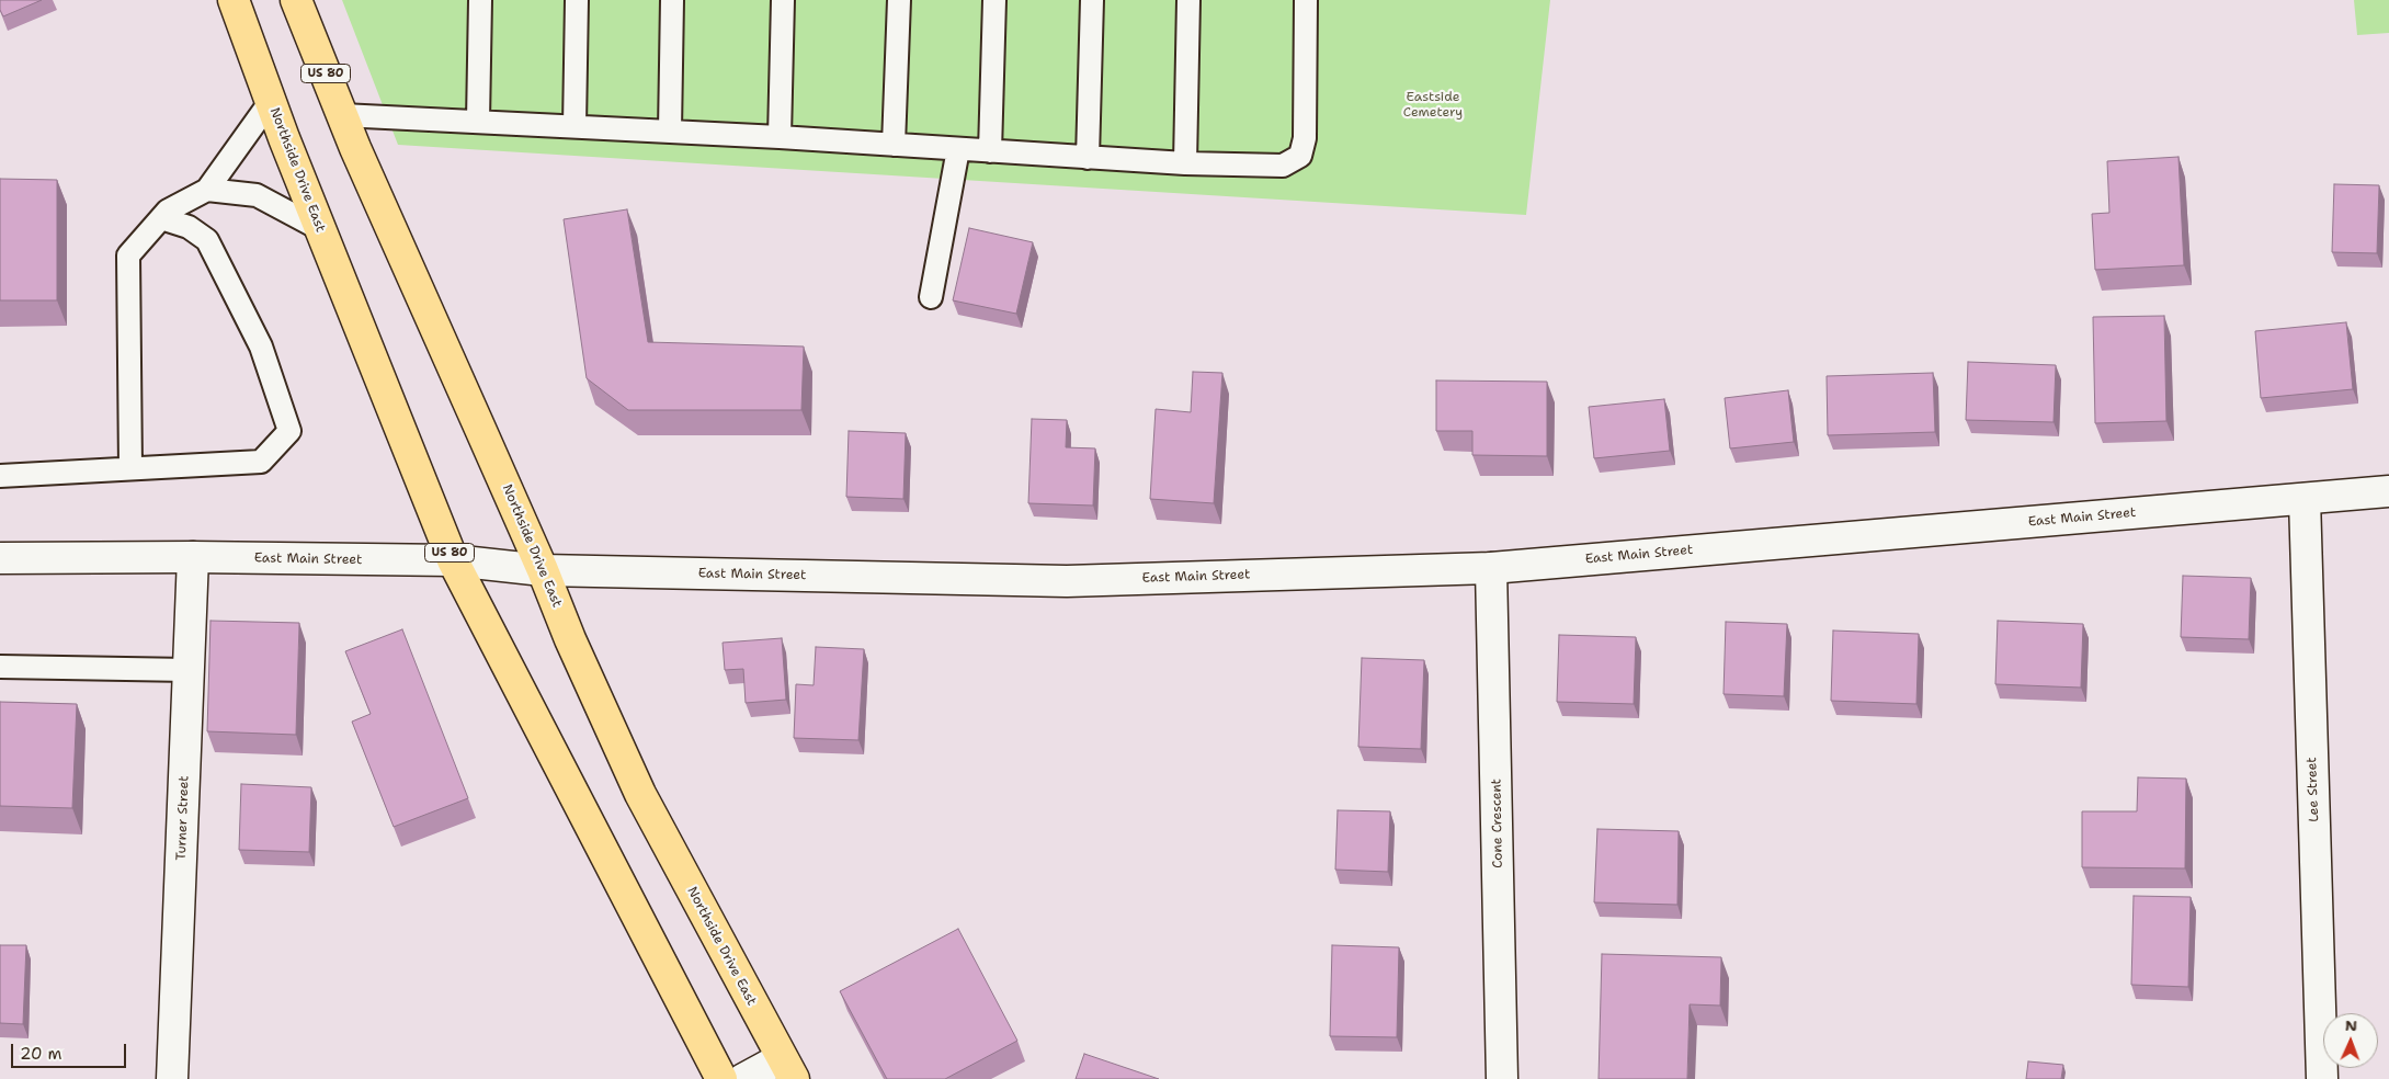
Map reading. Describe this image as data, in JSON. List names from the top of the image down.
{
  "streets": {
    "main road": [
      "US 80",
      "Northside Drive East",
      "East Main Street",
      "Lee Street",
      "Turner Street",
      "Cone Crescent"
    ]
  },
  "crossings": [
    ["Northside Drive East", "East Main Street"],
    ["East Main Street", "Lee Street"],
    ["East Main Street", "Turner Street"],
    ["East Main Street", "Cone Crescent"]
  ],
  "parks": ["Eastside Cemetery"],
  "scale_bar": "20 m",
  "north": "top"
}
